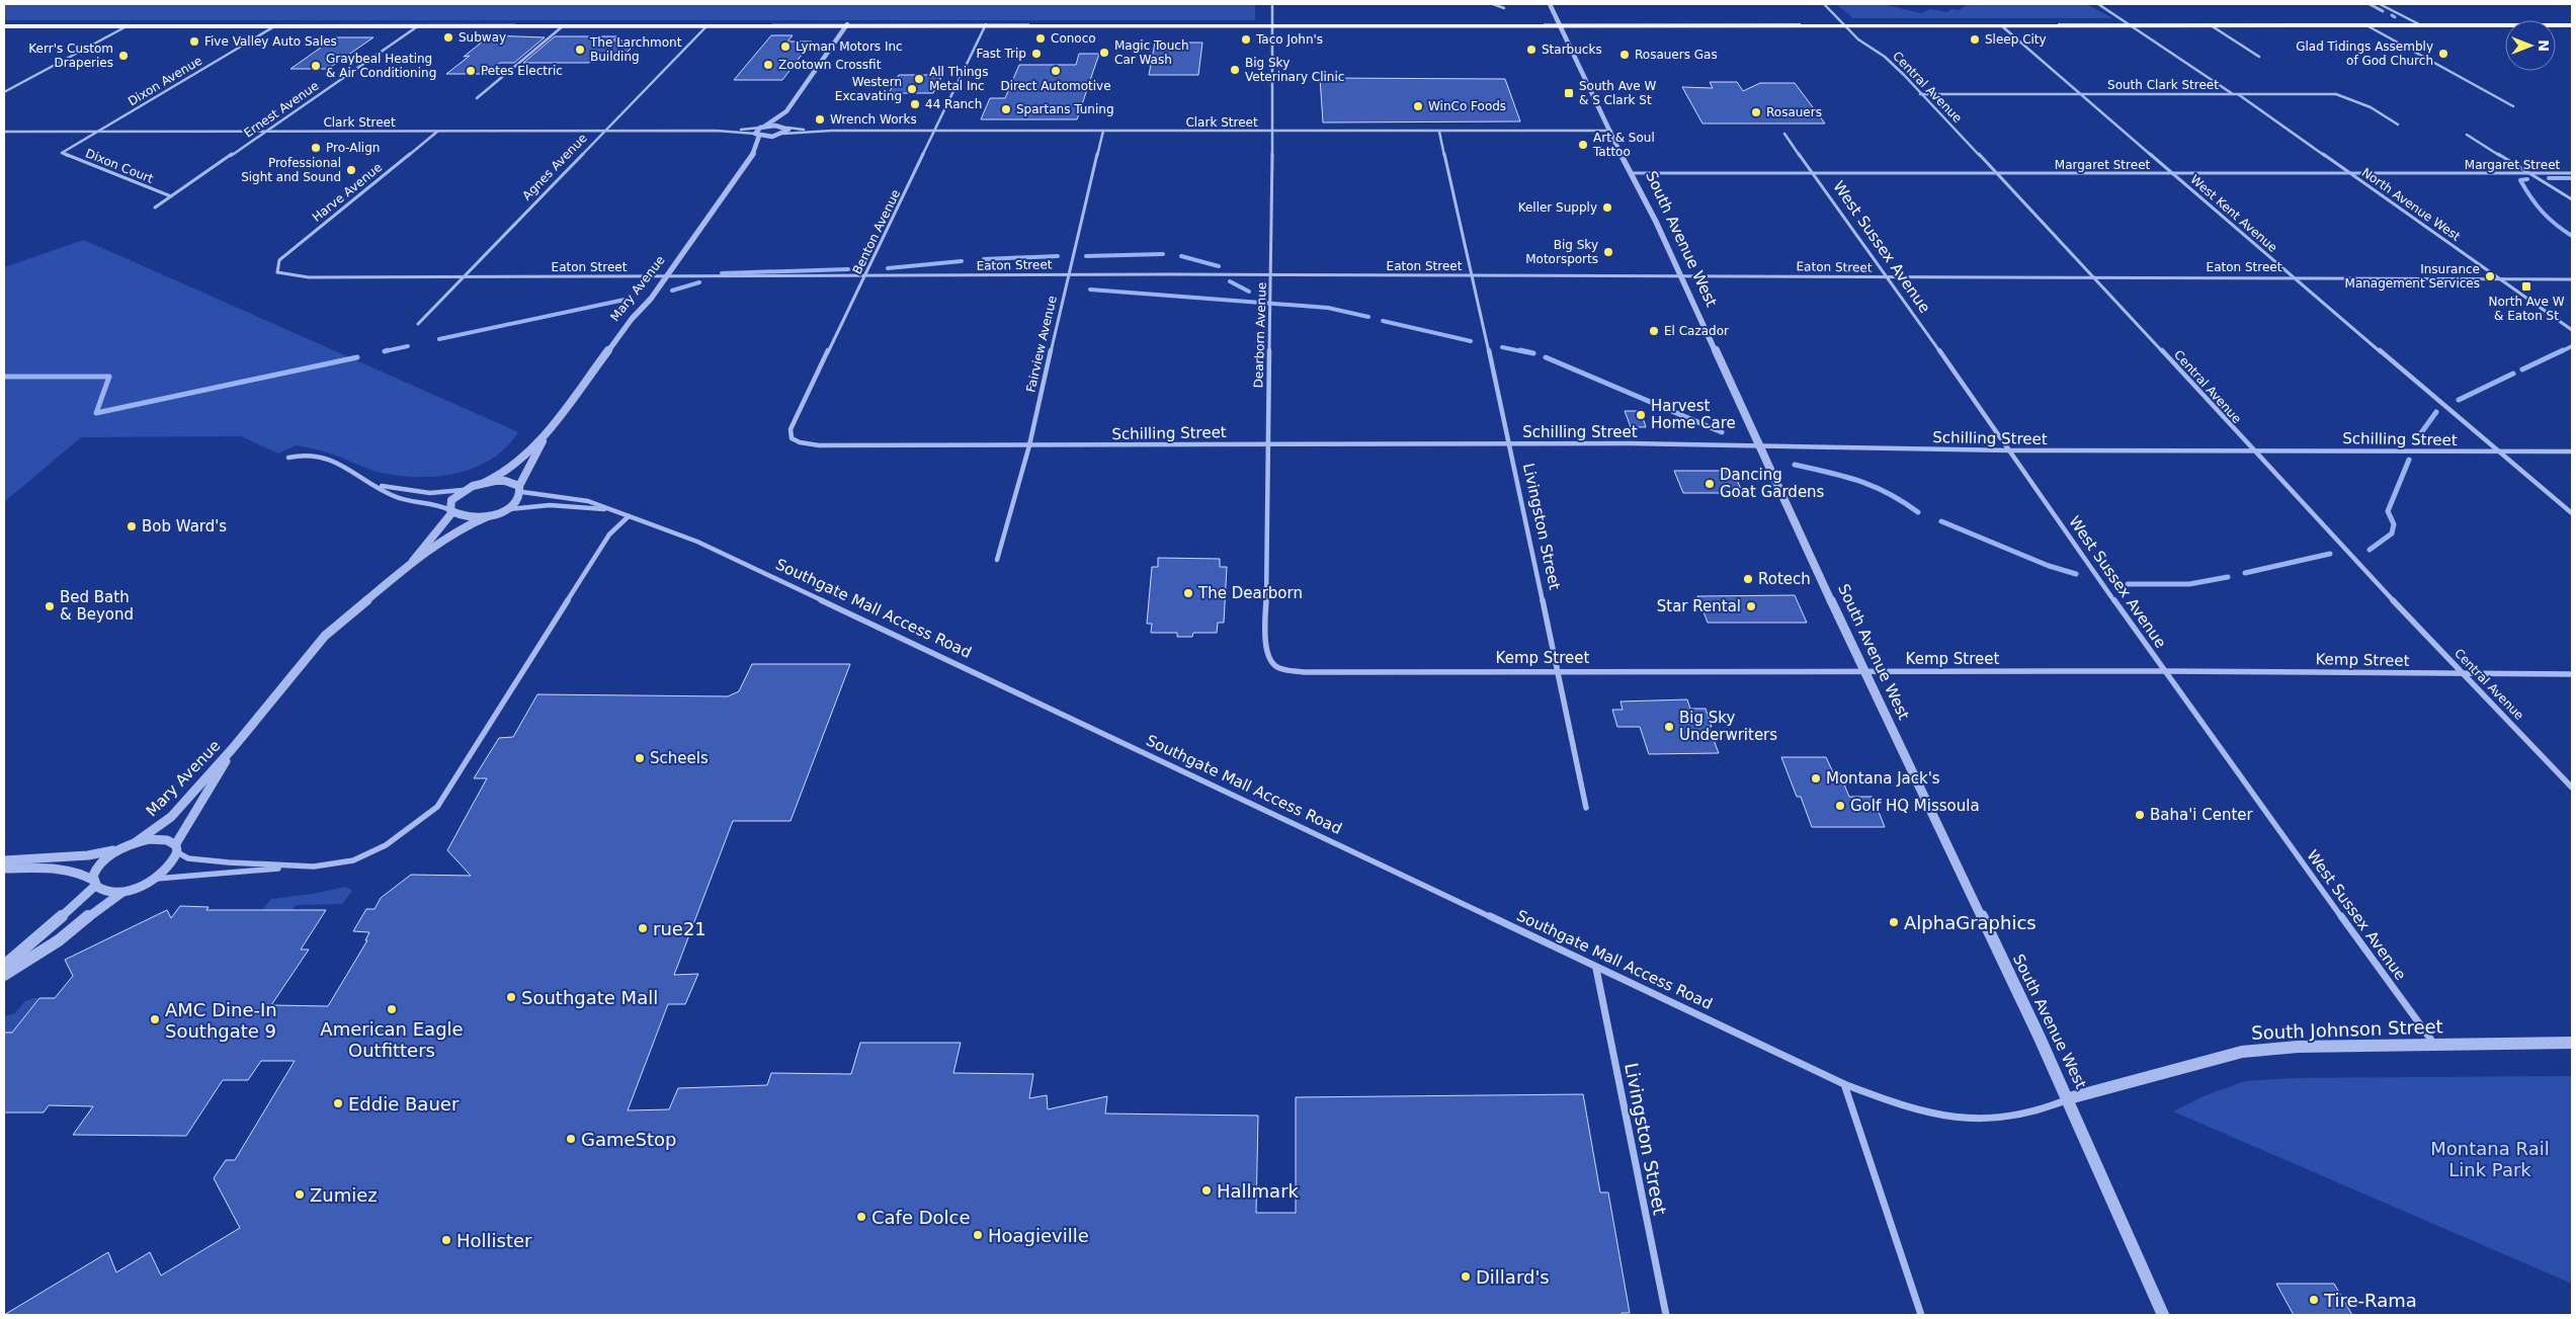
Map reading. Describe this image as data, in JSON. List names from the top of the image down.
{
  "streets": {
    "street": [
      "Dixon Avenue",
      "South Clark Street",
      "Central Avenue",
      "Ernest Avenue",
      "Clark Street",
      "Margaret Street",
      "Dixon Court",
      "Agnes Avenue",
      "Harve Avenue",
      "North Avenue West",
      "West Kent Avenue",
      "Benton Avenue",
      "South Avenue West",
      "West Sussex Avenue",
      "Eaton Street",
      "Mary Avenue",
      "Dearborn Avenue",
      "Fairview Avenue",
      "Schilling Street",
      "Livingston Street",
      "Southgate Mall Access Road",
      "Kemp Street",
      "South Johnson Street"
    ]
  },
  "crossings": [
    ["Dixon Avenue", "Clark Street"],
    ["Dixon Avenue", "Dixon Court"],
    ["South Clark Street", "Central Avenue"],
    ["South Clark Street", "North Avenue West"],
    ["South Clark Street", "West Kent Avenue"],
    ["Central Avenue", "Margaret Street"],
    ["Central Avenue", "Eaton Street"],
    ["Central Avenue", "Schilling Street"],
    ["Central Avenue", "Kemp Street"],
    ["Ernest Avenue", "Clark Street"],
    ["Ernest Avenue", "Dixon Court"],
    ["Clark Street", "Agnes Avenue"],
    ["Clark Street", "Harve Avenue"],
    ["Clark Street", "Benton Avenue"],
    ["Clark Street", "South Avenue West"],
    ["Clark Street", "Mary Avenue"],
    ["Clark Street", "Dearborn Avenue"],
    ["Clark Street", "Fairview Avenue"],
    ["Clark Street", "Livingston Street"],
    ["Margaret Street", "North Avenue West"],
    ["Margaret Street", "West Kent Avenue"],
    ["Margaret Street", "South Avenue West"],
    ["Margaret Street", "West Sussex Avenue"],
    ["Agnes Avenue", "Eaton Street"],
    ["Harve Avenue", "Eaton Street"],
    ["North Avenue West", "Eaton Street"],
    ["West Kent Avenue", "Eaton Street"],
    ["West Kent Avenue", "Schilling Street"],
    ["Benton Avenue", "Eaton Street"],
    ["Benton Avenue", "Schilling Street"],
    ["South Avenue West", "Eaton Street"],
    ["South Avenue West", "Schilling Street"],
    ["South Avenue West", "Southgate Mall Access Road"],
    ["South Avenue West", "Kemp Street"],
    ["South Avenue West", "South Johnson Street"],
    ["West Sussex Avenue", "Eaton Street"],
    ["West Sussex Avenue", "Schilling Street"],
    ["West Sussex Avenue", "Kemp Street"],
    ["West Sussex Avenue", "South Johnson Street"],
    ["Eaton Street", "Mary Avenue"],
    ["Eaton Street", "Dearborn Avenue"],
    ["Eaton Street", "Fairview Avenue"],
    ["Eaton Street", "Livingston Street"],
    ["Mary Avenue", "Southgate Mall Access Road"],
    ["Dearborn Avenue", "Schilling Street"],
    ["Dearborn Avenue", "Kemp Street"],
    ["Fairview Avenue", "Schilling Street"],
    ["Schilling Street", "Livingston Street"],
    ["Livingston Street", "Southgate Mall Access Road"],
    ["Livingston Street", "Kemp Street"],
    ["Southgate Mall Access Road", "South Johnson Street"]
  ],
  "parks": ["Montana Rail Link Park"],
  "places": {
    "other": [
      "Subway",
      "Conoco",
      "Taco John's",
      "Sleep City",
      "Five Valley Auto Sales",
      "Lyman Motors Inc",
      "The Larchmont Building",
      "Starbucks",
      "Magic Touch Car Wash",
      "Fast Trip",
      "Glad Tidings Assembly of God Church",
      "Rosauers Gas",
      "Kerr's Custom Draperies",
      "Zootown Crossfit",
      "Graybeal Heating & Air Conditioning",
      "Big Sky Veterinary Clinic",
      "Petes Electric",
      "Direct Automotive",
      "All Things Metal Inc",
      "Western Excavating",
      "44 Ranch",
      "WinCo Foods",
      "Spartans Tuning",
      "Rosauers",
      "Wrench Works",
      "Art & Soul Tattoo",
      "Pro-Align",
      "Professional Sight and Sound",
      "Keller Supply",
      "Big Sky Motorsports",
      "Insurance Management Services",
      "El Cazador",
      "Harvest Home Care",
      "Dancing Goat Gardens",
      "Bob Ward's",
      "Rotech",
      "The Dearborn",
      "Bed Bath & Beyond",
      "Star Rental",
      "Big Sky Underwriters",
      "Scheels",
      "Montana Jack's",
      "Golf HQ Missoula",
      "Baha'i Center",
      "AlphaGraphics",
      "rue21",
      "Southgate Mall",
      "American Eagle Outfitters",
      "AMC Dine-In Southgate 9",
      "Eddie Bauer",
      "GameStop",
      "Hallmark",
      "Zumiez",
      "Cafe Dolce",
      "Hoagieville",
      "Hollister",
      "Dillard's",
      "Tire-Rama"
    ],
    "transit": ["South Ave W & S Clark St", "North Ave W & Eaton St"]
  },
  "north": "right"
}
